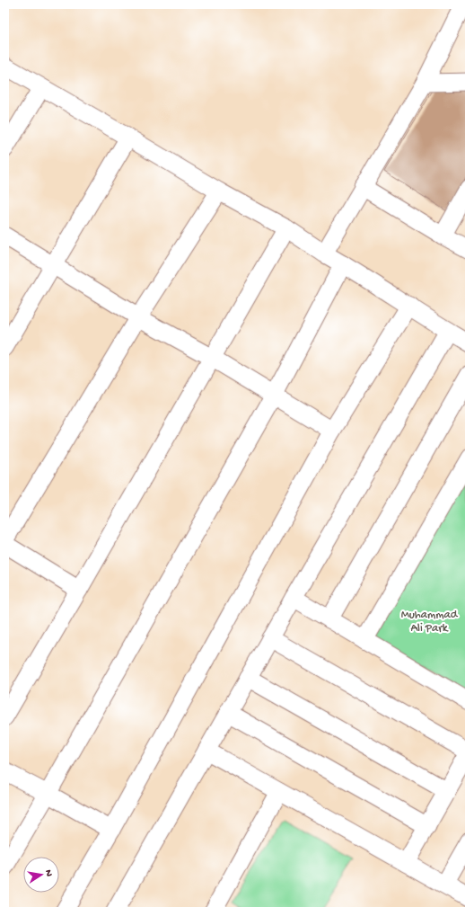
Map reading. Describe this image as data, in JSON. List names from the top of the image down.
{
  "parks": ["Muhammad Ali Park"],
  "north": "right"
}
